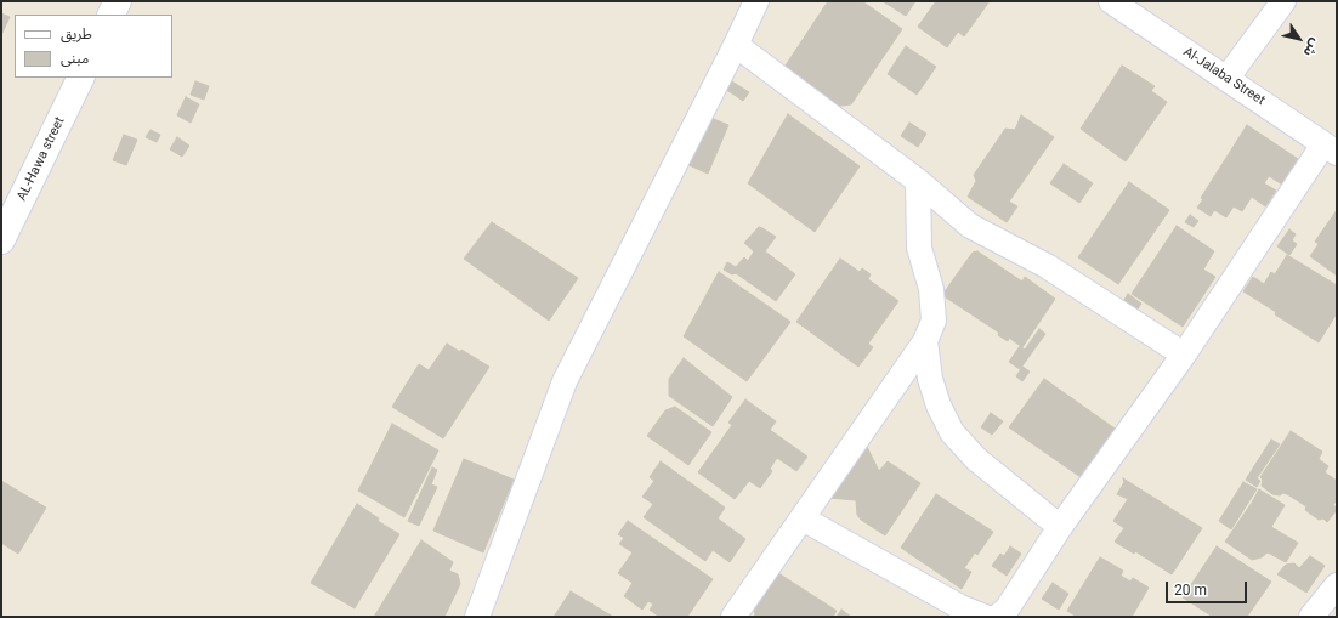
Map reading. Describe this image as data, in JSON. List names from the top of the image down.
{
  "streets": {
    "street": ["Al-Jalaba Street", "AL-Hawa street"]
  },
  "legend": ["طريق", "مبنى"],
  "scale_bar": "20 m",
  "north": "bottom right"
}
